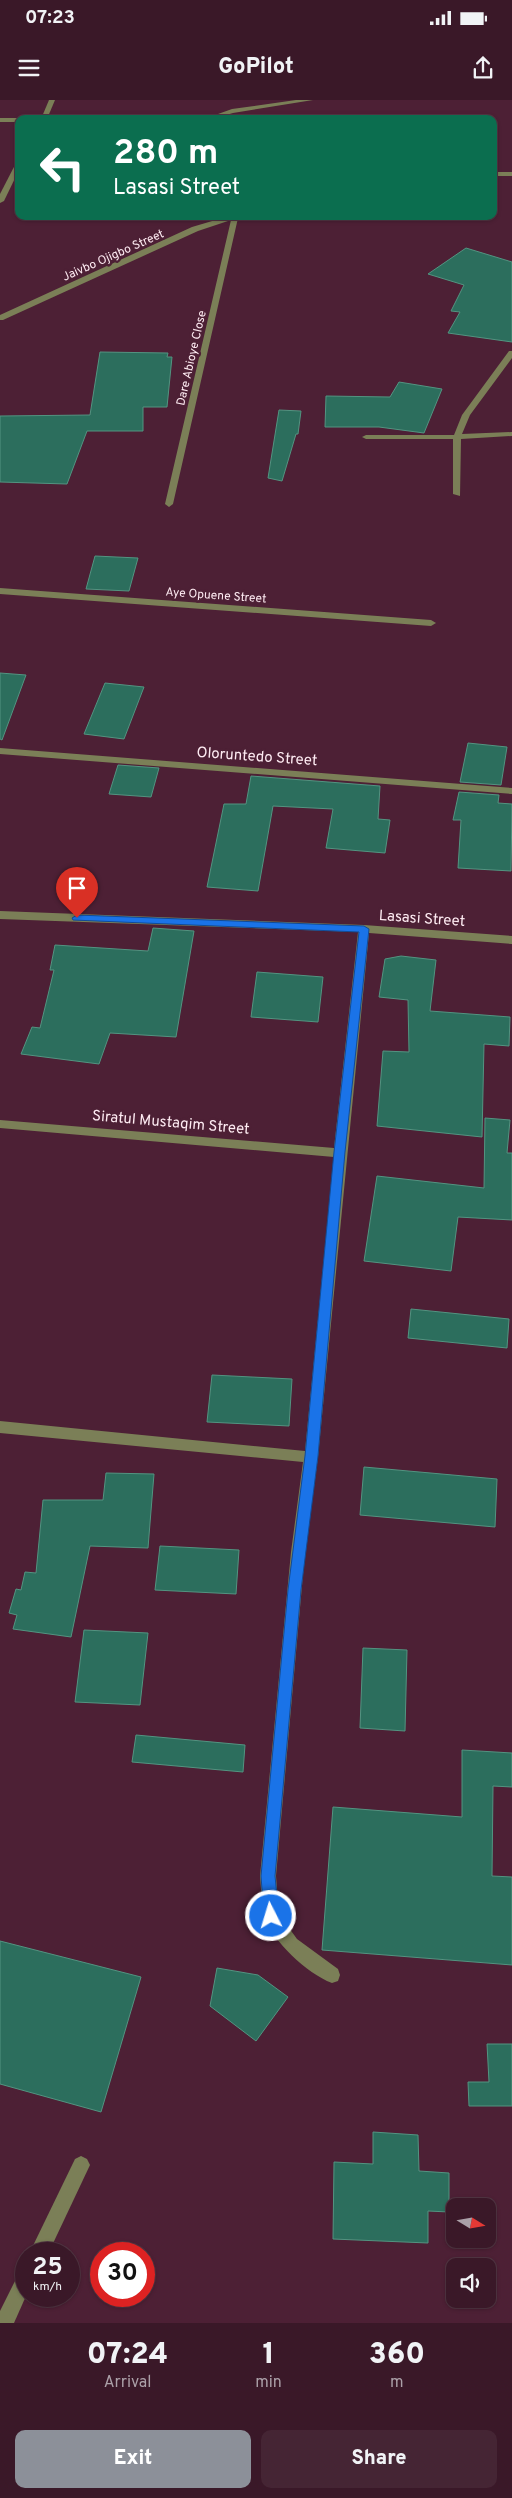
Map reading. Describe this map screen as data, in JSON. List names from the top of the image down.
{
  "streets": {
    "street": [
      "Jaivbo Ojigbo Street",
      "Dare Abioye Close",
      "Aye Opuene Street",
      "Oloruntedo Street",
      "Lasasi Street",
      "Siratul Mustaqim Street"
    ]
  },
  "north": "right",
  "page": {
    "status": "07:23",
    "header": "GoPilot",
    "turn": ["280 m", "Lasasi Street"],
    "speed": "25 km/h",
    "limit": "30",
    "eta": [
      "07:24",
      "Arrival",
      "1",
      "min",
      "360",
      "m"
    ],
    "buttons": ["Exit", "Share"]
  }
}
